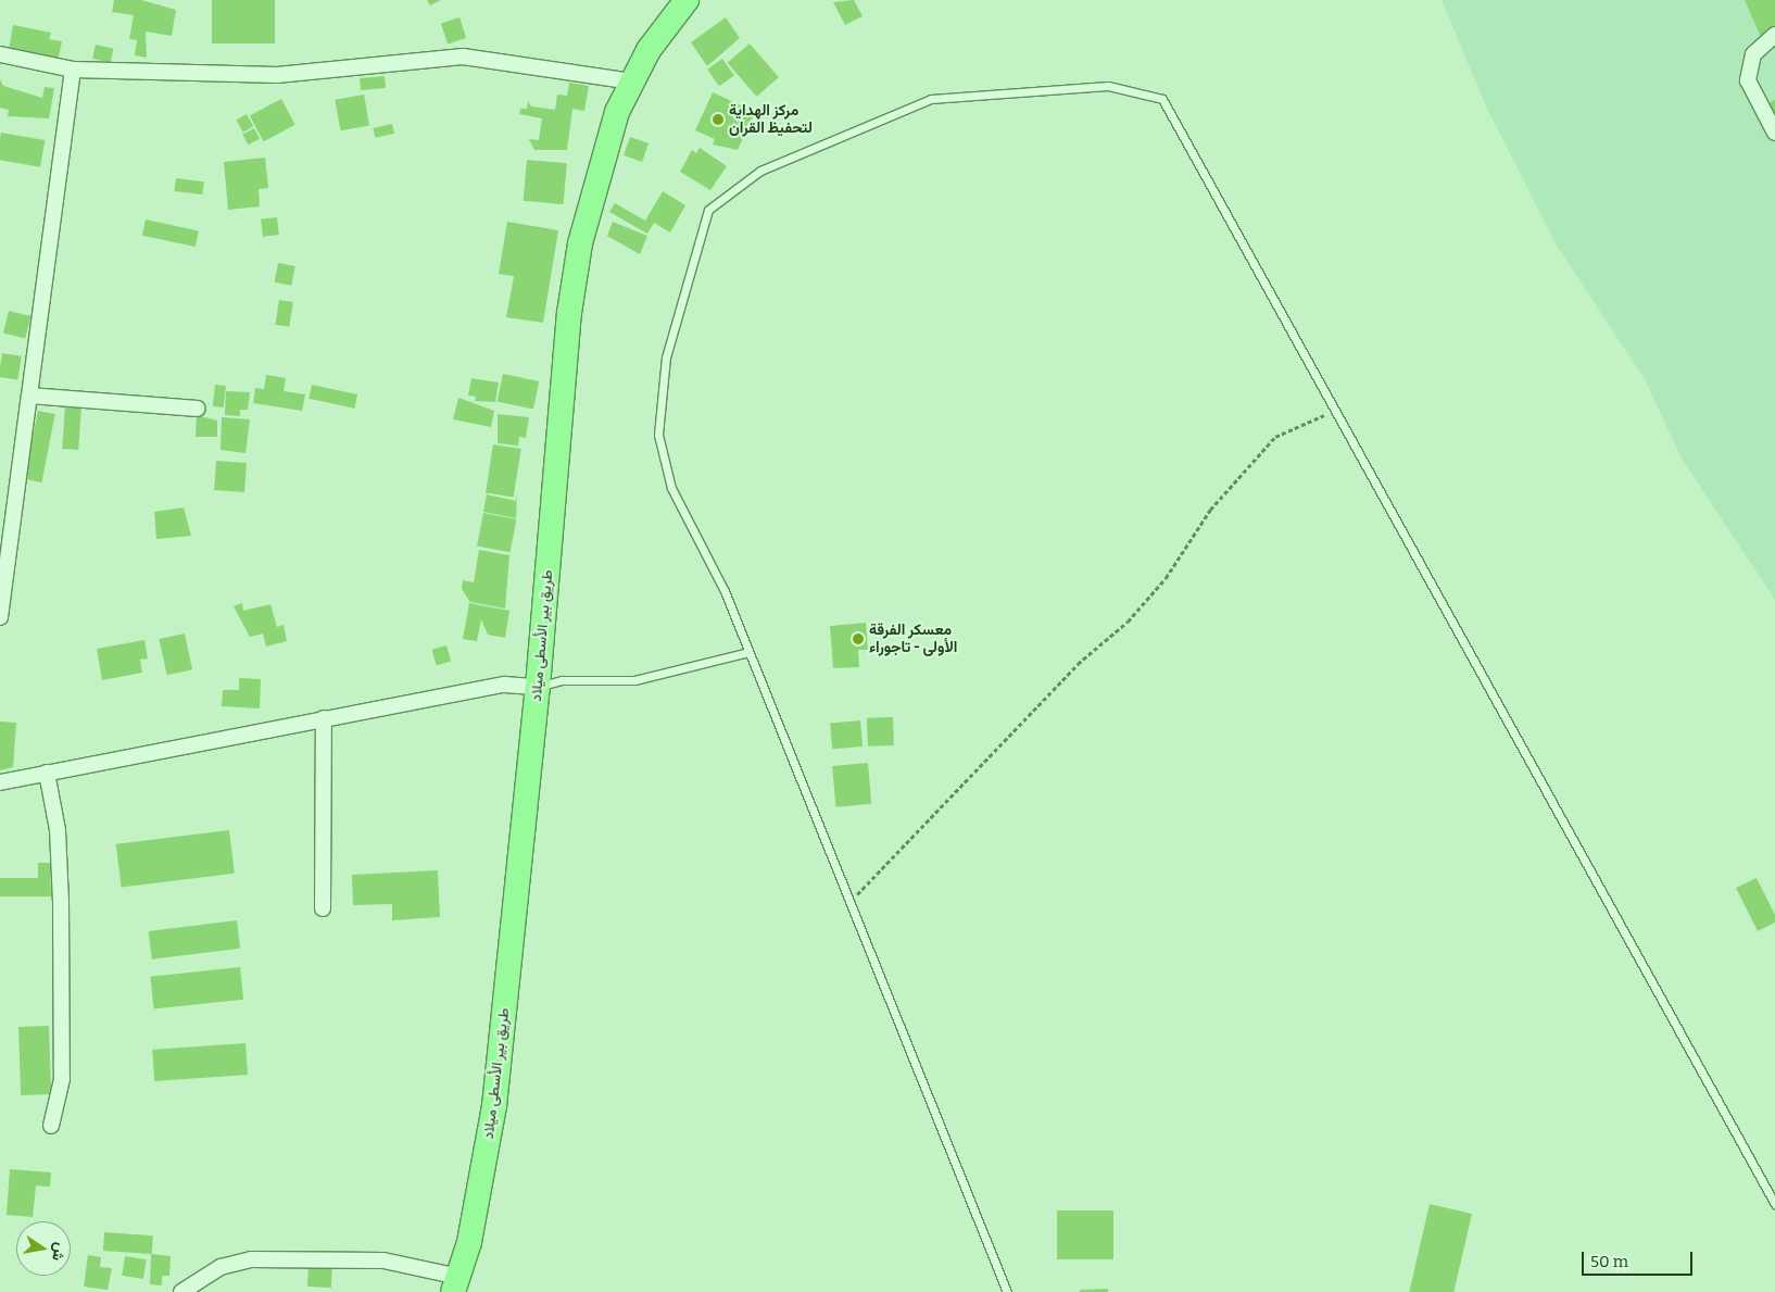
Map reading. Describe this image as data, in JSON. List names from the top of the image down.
{
  "streets": {
    "main road": ["طريق بير الأسطى ميلاد"]
  },
  "places": ["مركز الهداية لتحفيظ القران", "معسكر الفرقة الأولى - تاجوراء"],
  "scale_bar": "50 m",
  "north": "right"
}
